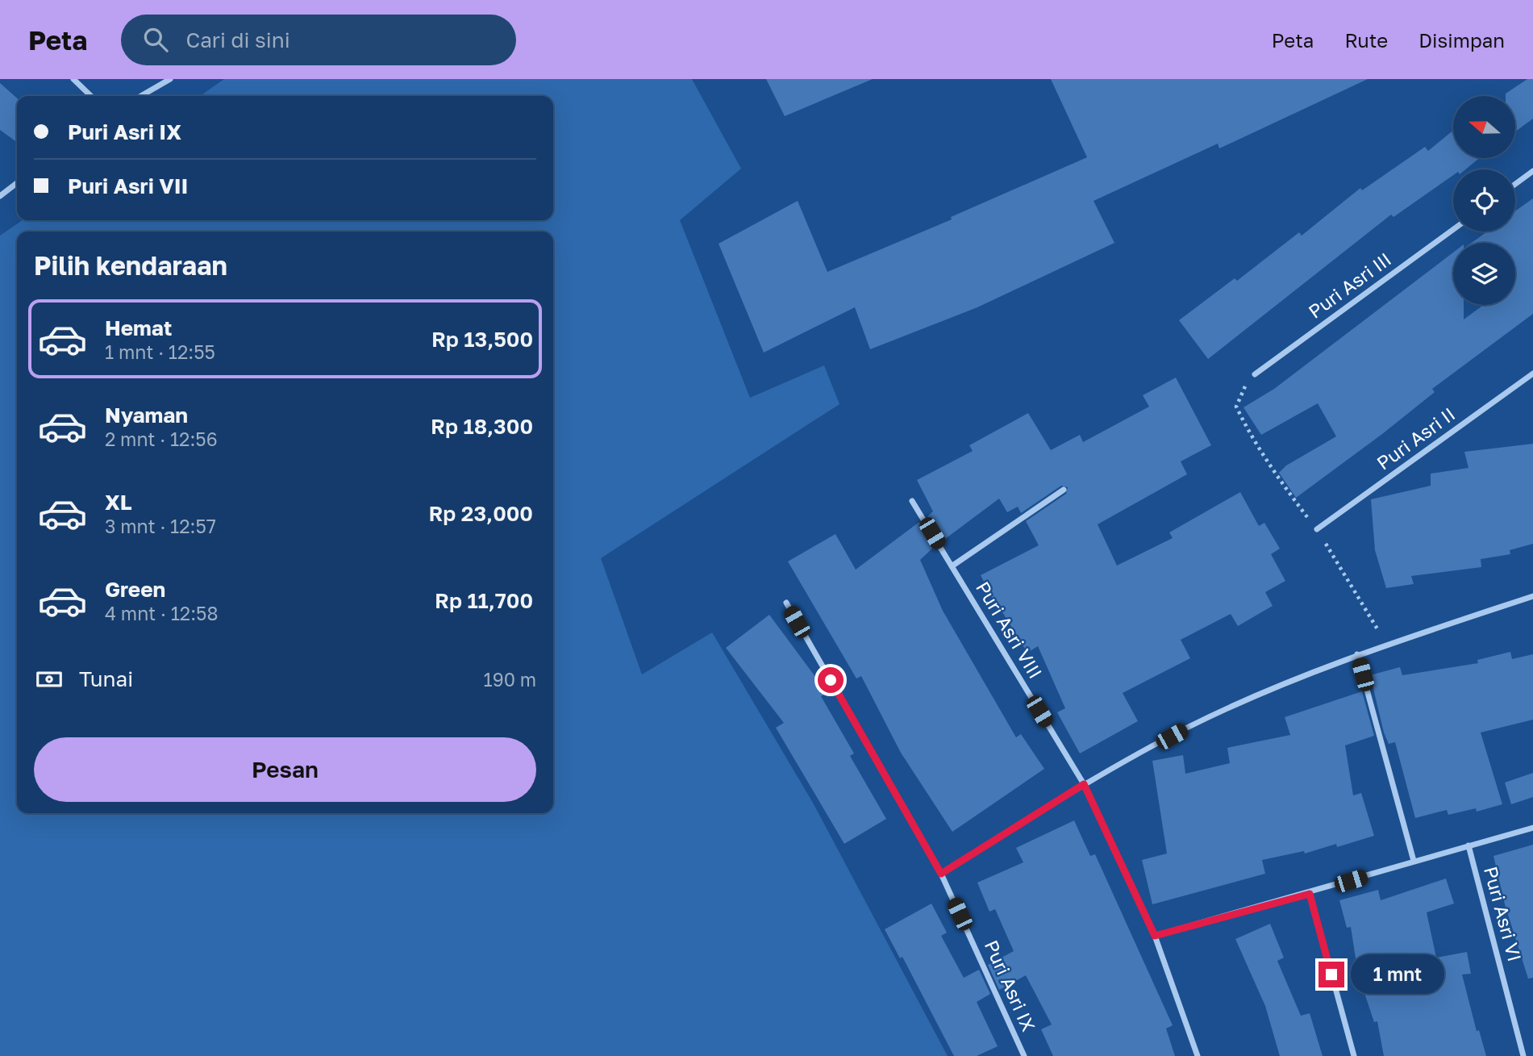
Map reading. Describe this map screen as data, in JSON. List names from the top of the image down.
{
  "streets": {
    "street": [
      "Puri Asri III",
      "Puri Asri II",
      "Puri Asri VIII",
      "Puri Asri VI",
      "Puri Asri IX"
    ]
  },
  "north": "left",
  "page": {
    "header": "Peta",
    "search": "Cari di sini",
    "nav": ["Peta", "Rute", "Disimpan"],
    "banner": ["Puri Asri IX", "Puri Asri VII"],
    "heading": "Pilih kendaraan",
    "list": [
      {
        "name": "Hemat",
        "note": "1 mnt · 12:55",
        "value": "Rp 13,500"
      },
      {
        "name": "Nyaman",
        "note": "2 mnt · 12:56",
        "value": "Rp 18,300"
      },
      {
        "name": "XL",
        "note": "3 mnt · 12:57",
        "value": "Rp 23,000"
      },
      {
        "name": "Green",
        "note": "4 mnt · 12:58",
        "value": "Rp 11,700"
      }
    ],
    "pay": ["Tunai", "190 m"],
    "buttons": "Pesan",
    "bubble": "1 mnt"
  }
}
